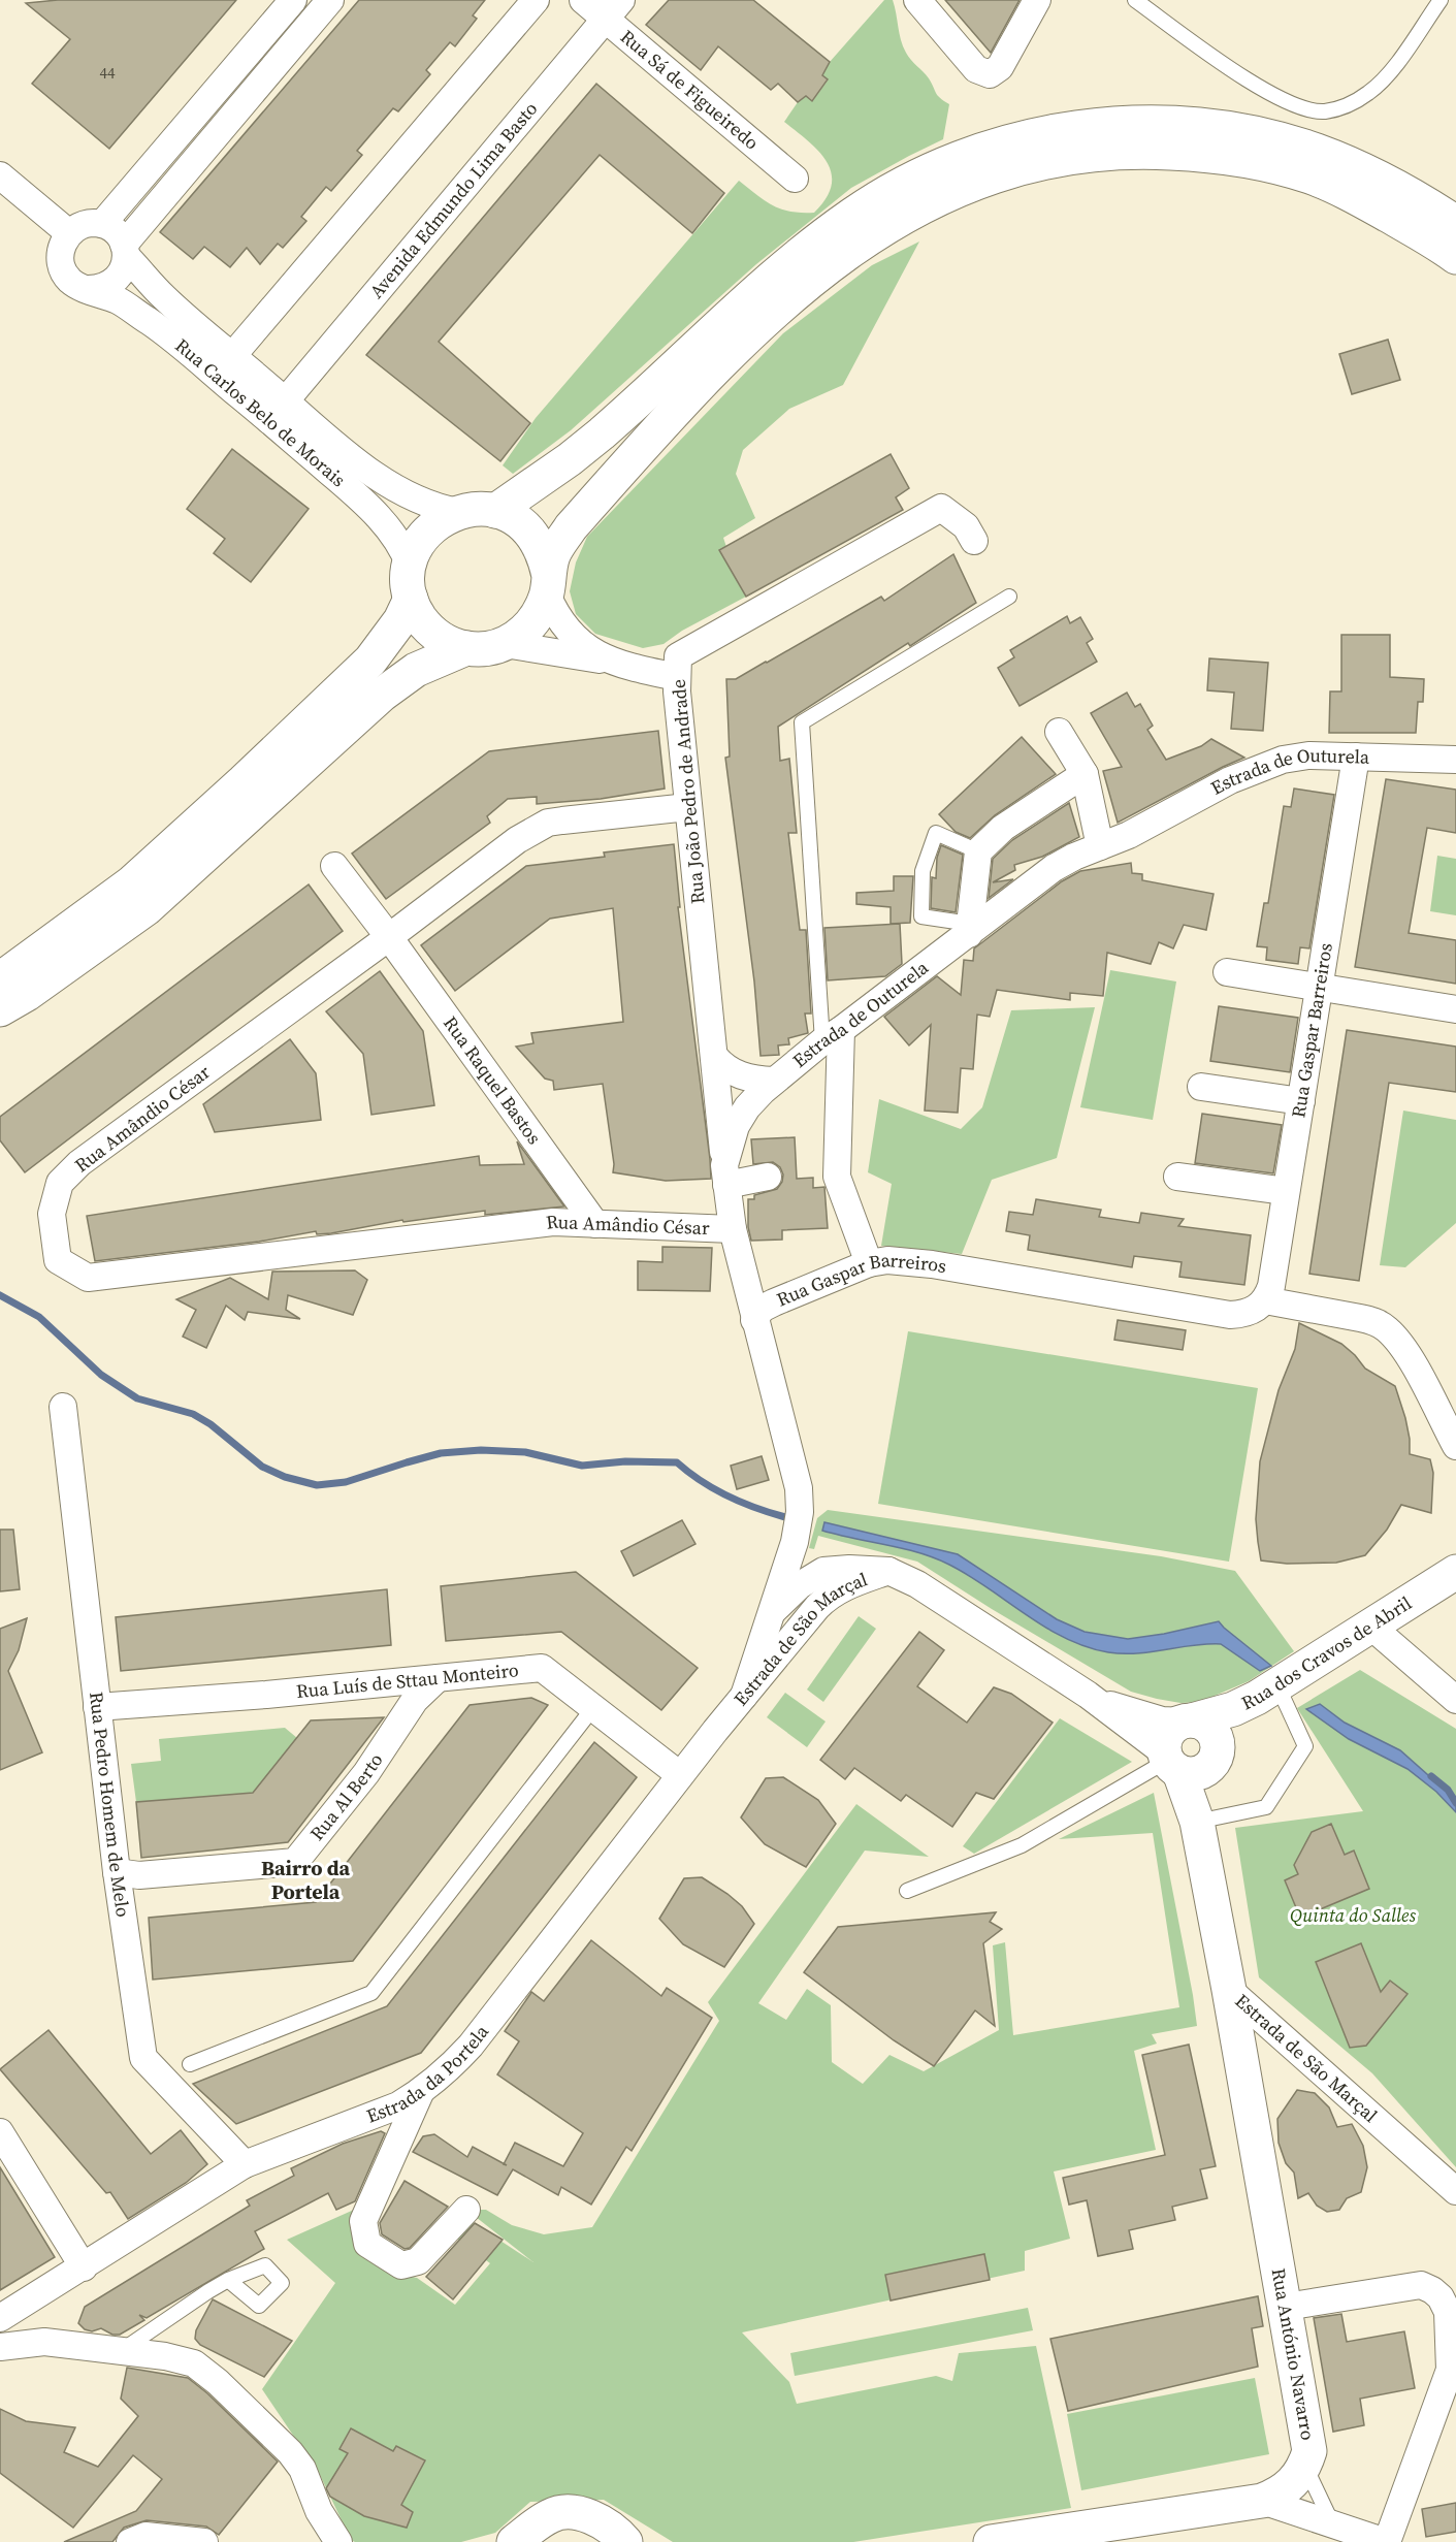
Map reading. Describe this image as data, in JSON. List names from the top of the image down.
{
  "streets": {
    "street": [
      "Rua Sá de Figueiredo",
      "Avenida Edmundo Lima Basto",
      "Rua Carlos Belo de Morais",
      "Estrada de Outurela",
      "Rua João Pedro de Andrade",
      "Rua Gaspar Barreiros",
      "Rua Raquel Bastos",
      "Rua Amândio César",
      "Estrada de São Marçal",
      "Rua dos Cravos de Abril",
      "Rua Luís de Sttau Monteiro",
      "Rua Al Berto",
      "Rua Pedro Homem de Melo",
      "Estrada da Portela",
      "Rua António Navarro"
    ]
  },
  "crossings": [
    ["Rua Sá de Figueiredo", "Avenida Edmundo Lima Basto"],
    ["Avenida Edmundo Lima Basto", "Rua Carlos Belo de Morais"],
    ["Estrada de Outurela", "Rua João Pedro de Andrade"],
    ["Estrada de Outurela", "Rua Gaspar Barreiros"],
    ["Estrada de Outurela", "Rua Amândio César"],
    ["Estrada de Outurela", "Estrada de São Marçal"],
    ["Rua João Pedro de Andrade", "Rua Amândio César"],
    ["Rua Raquel Bastos", "Rua Amândio César"],
    ["Estrada de São Marçal", "Rua dos Cravos de Abril"],
    ["Estrada de São Marçal", "Estrada da Portela"],
    ["Estrada de São Marçal", "Rua António Navarro"],
    ["Rua Luís de Sttau Monteiro", "Rua Al Berto"],
    ["Rua Luís de Sttau Monteiro", "Rua Pedro Homem de Melo"],
    ["Rua Luís de Sttau Monteiro", "Estrada da Portela"],
    ["Rua Al Berto", "Rua Pedro Homem de Melo"],
    ["Rua Pedro Homem de Melo", "Estrada da Portela"]
  ],
  "districts": ["Bairro da Portela"],
  "parks": ["Quinta do Salles"],
  "house_numbers": ["44"]
}
